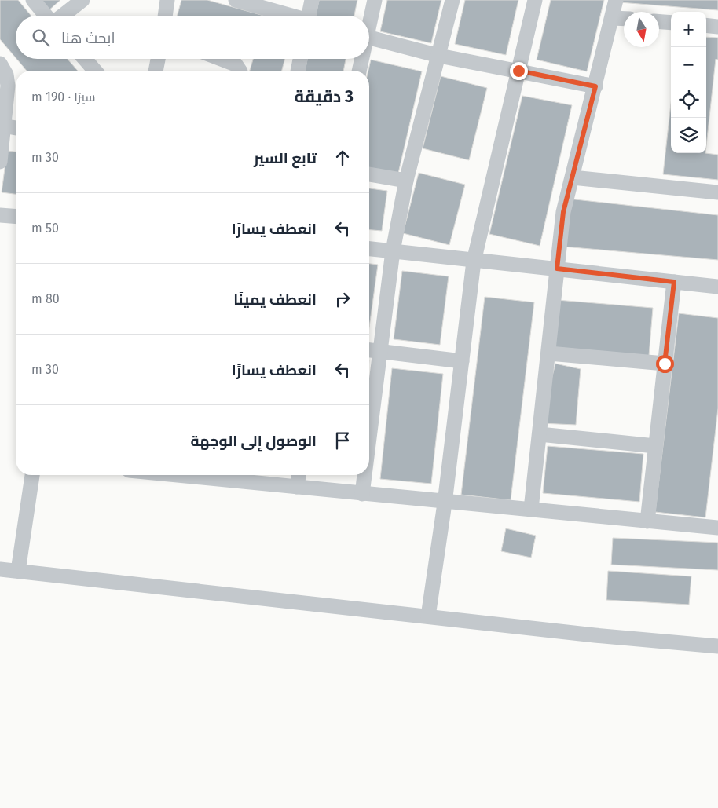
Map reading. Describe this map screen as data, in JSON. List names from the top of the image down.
{
  "north": "bottom",
  "page": {
    "map_buttons": ["+", "−"],
    "search": "ابحث هنا",
    "heading": ["3 دقيقة", "سيرًا · 190 m"],
    "list": [
      ["تابع السير", "30 m"],
      ["انعطف يسارًا", "50 m"],
      ["انعطف يمينًا", "80 m"],
      ["انعطف يسارًا", "30 m"],
      "الوصول إلى الوجهة"
    ]
  }
}
